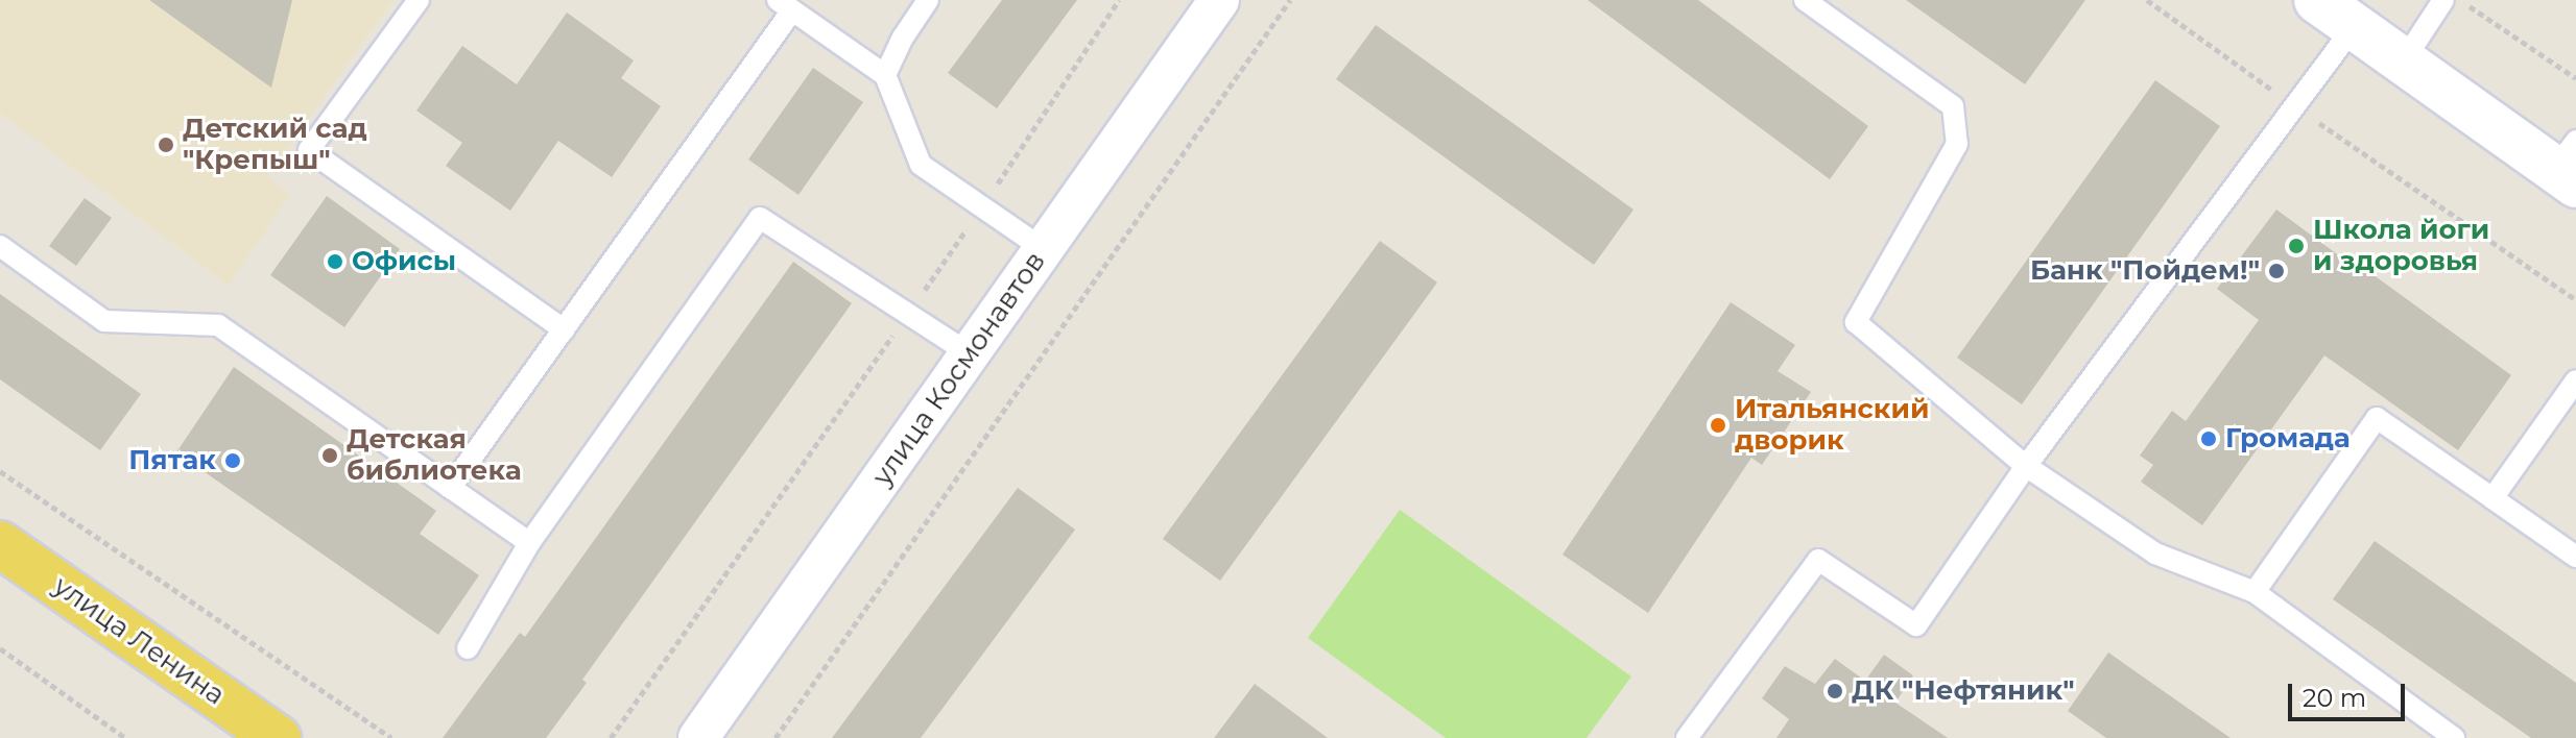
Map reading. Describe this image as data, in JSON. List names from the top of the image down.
{
  "streets": {
    "main road": ["улица Ленина"],
    "street": ["улица Космонавтов"]
  },
  "places": [
    "Детский сад \"Крепыш\"",
    "Школа йоги и здоровья",
    "Офисы",
    "Банк \"Пойдем!\"",
    "Итальянский дворик",
    "Громада",
    "Детская библиотека",
    "Пятак",
    "ДК \"Нефтяник\""
  ],
  "scale_bar": "20 m"
}
